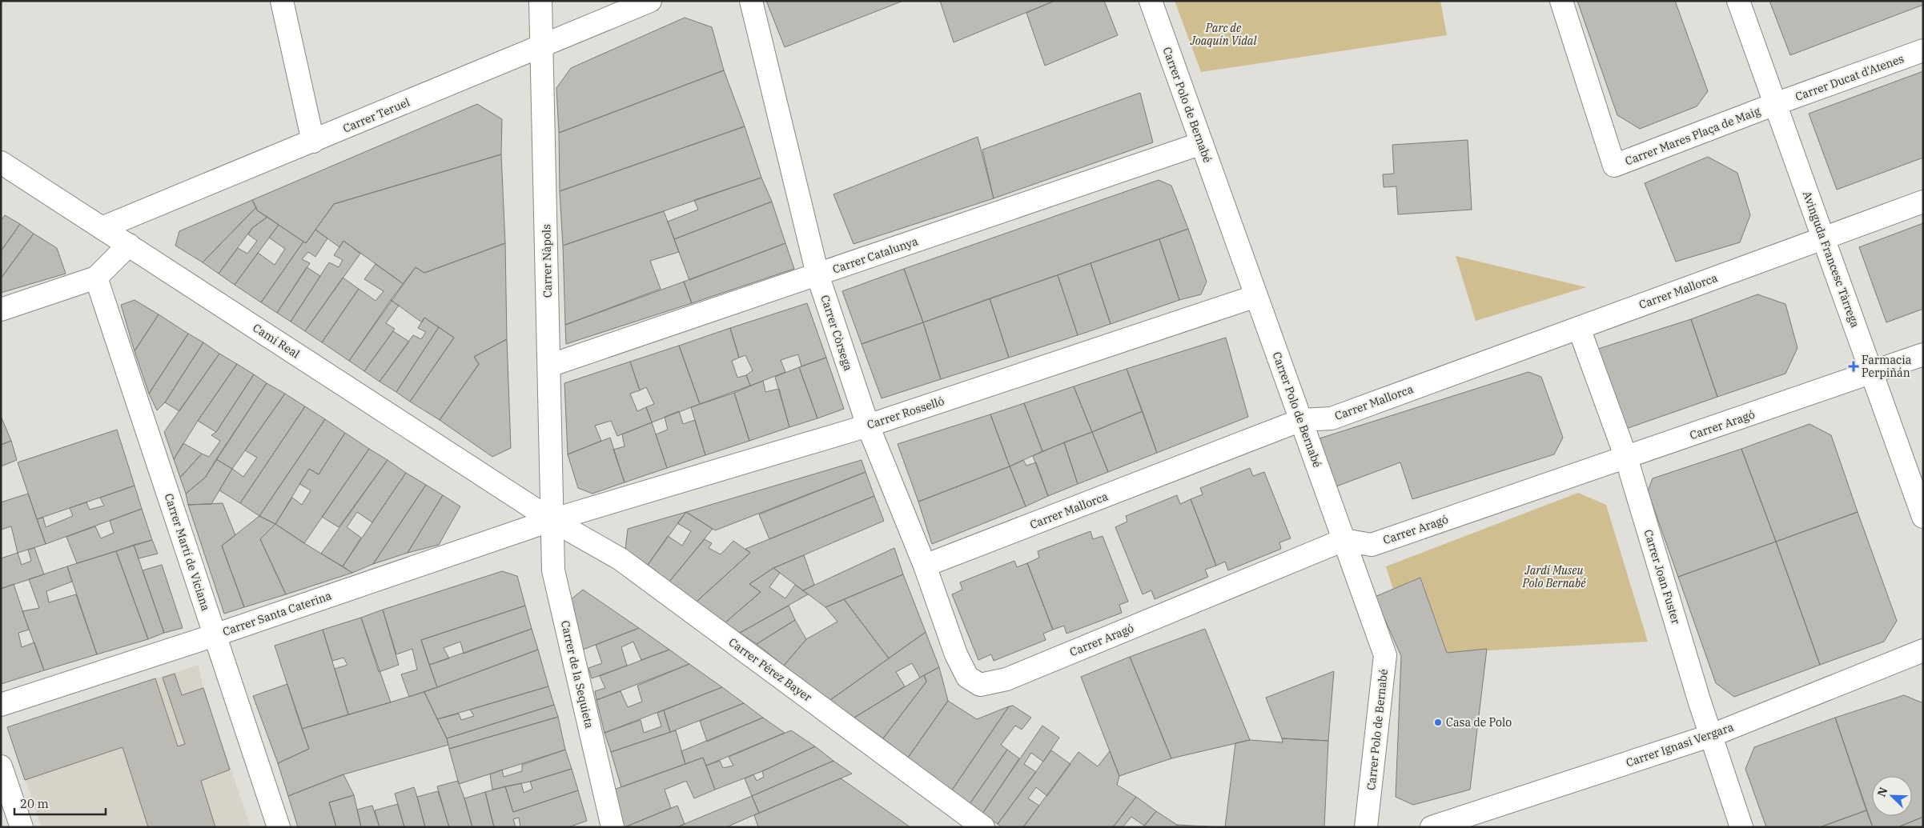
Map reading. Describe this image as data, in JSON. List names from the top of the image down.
{
  "streets": {
    "street": [
      "Carrer Ducat d'Atenes",
      "Carrer Polo de Bernabé",
      "Carrer Teruel",
      "Carrer Mares Plaça de Maig",
      "Carrer Catalunya",
      "Avinguda Francesc Tàrrega",
      "Carrer Nàpols",
      "Carrer Mallorca",
      "Carrer Còrsega",
      "Camí Real",
      "Carrer Rosselló",
      "Carrer Aragó",
      "Carrer Martí de Viciana",
      "Carrer Joan Fuster",
      "Carrer Santa Caterina",
      "Carrer Pérez Bayer",
      "Carrer de la Sequieta",
      "Carrer Ignasi Vergara"
    ]
  },
  "crossings": [
    ["Carrer Ducat d'Atenes", "Carrer Mares Plaça de Maig"],
    ["Carrer Ducat d'Atenes", "Avinguda Francesc Tàrrega"],
    ["Carrer Polo de Bernabé", "Carrer Catalunya"],
    ["Carrer Polo de Bernabé", "Carrer Mallorca"],
    ["Carrer Polo de Bernabé", "Carrer Rosselló"],
    ["Carrer Polo de Bernabé", "Carrer Aragó"],
    ["Carrer Teruel", "Carrer Nàpols"],
    ["Carrer Teruel", "Camí Real"],
    ["Carrer Mares Plaça de Maig", "Avinguda Francesc Tàrrega"],
    ["Carrer Catalunya", "Carrer Nàpols"],
    ["Carrer Catalunya", "Carrer Còrsega"],
    ["Avinguda Francesc Tàrrega", "Carrer Mallorca"],
    ["Avinguda Francesc Tàrrega", "Carrer Aragó"],
    ["Carrer Nàpols", "Camí Real"],
    ["Carrer Nàpols", "Carrer Rosselló"],
    ["Carrer Nàpols", "Carrer Santa Caterina"],
    ["Carrer Nàpols", "Carrer Pérez Bayer"],
    ["Carrer Nàpols", "Carrer de la Sequieta"],
    ["Carrer Mallorca", "Carrer Còrsega"],
    ["Carrer Mallorca", "Carrer Joan Fuster"],
    ["Carrer Còrsega", "Carrer Rosselló"],
    ["Carrer Còrsega", "Carrer Aragó"],
    ["Camí Real", "Carrer Rosselló"],
    ["Camí Real", "Carrer Santa Caterina"],
    ["Camí Real", "Carrer Pérez Bayer"],
    ["Camí Real", "Carrer de la Sequieta"],
    ["Carrer Rosselló", "Carrer Santa Caterina"],
    ["Carrer Rosselló", "Carrer Pérez Bayer"],
    ["Carrer Rosselló", "Carrer de la Sequieta"],
    ["Carrer Aragó", "Carrer Joan Fuster"],
    ["Carrer Martí de Viciana", "Carrer Santa Caterina"],
    ["Carrer Joan Fuster", "Carrer Ignasi Vergara"],
    ["Carrer Santa Caterina", "Carrer Pérez Bayer"],
    ["Carrer Santa Caterina", "Carrer de la Sequieta"],
    ["Carrer Pérez Bayer", "Carrer de la Sequieta"]
  ],
  "parks": ["Parc de Joaquín Vidal", "Jardí Museu Polo Bernabé"],
  "places": {
    "health": ["Farmacia Perpiñán"],
    "other": ["Casa de Polo"]
  },
  "scale_bar": "20 m",
  "north": "top left"
}
